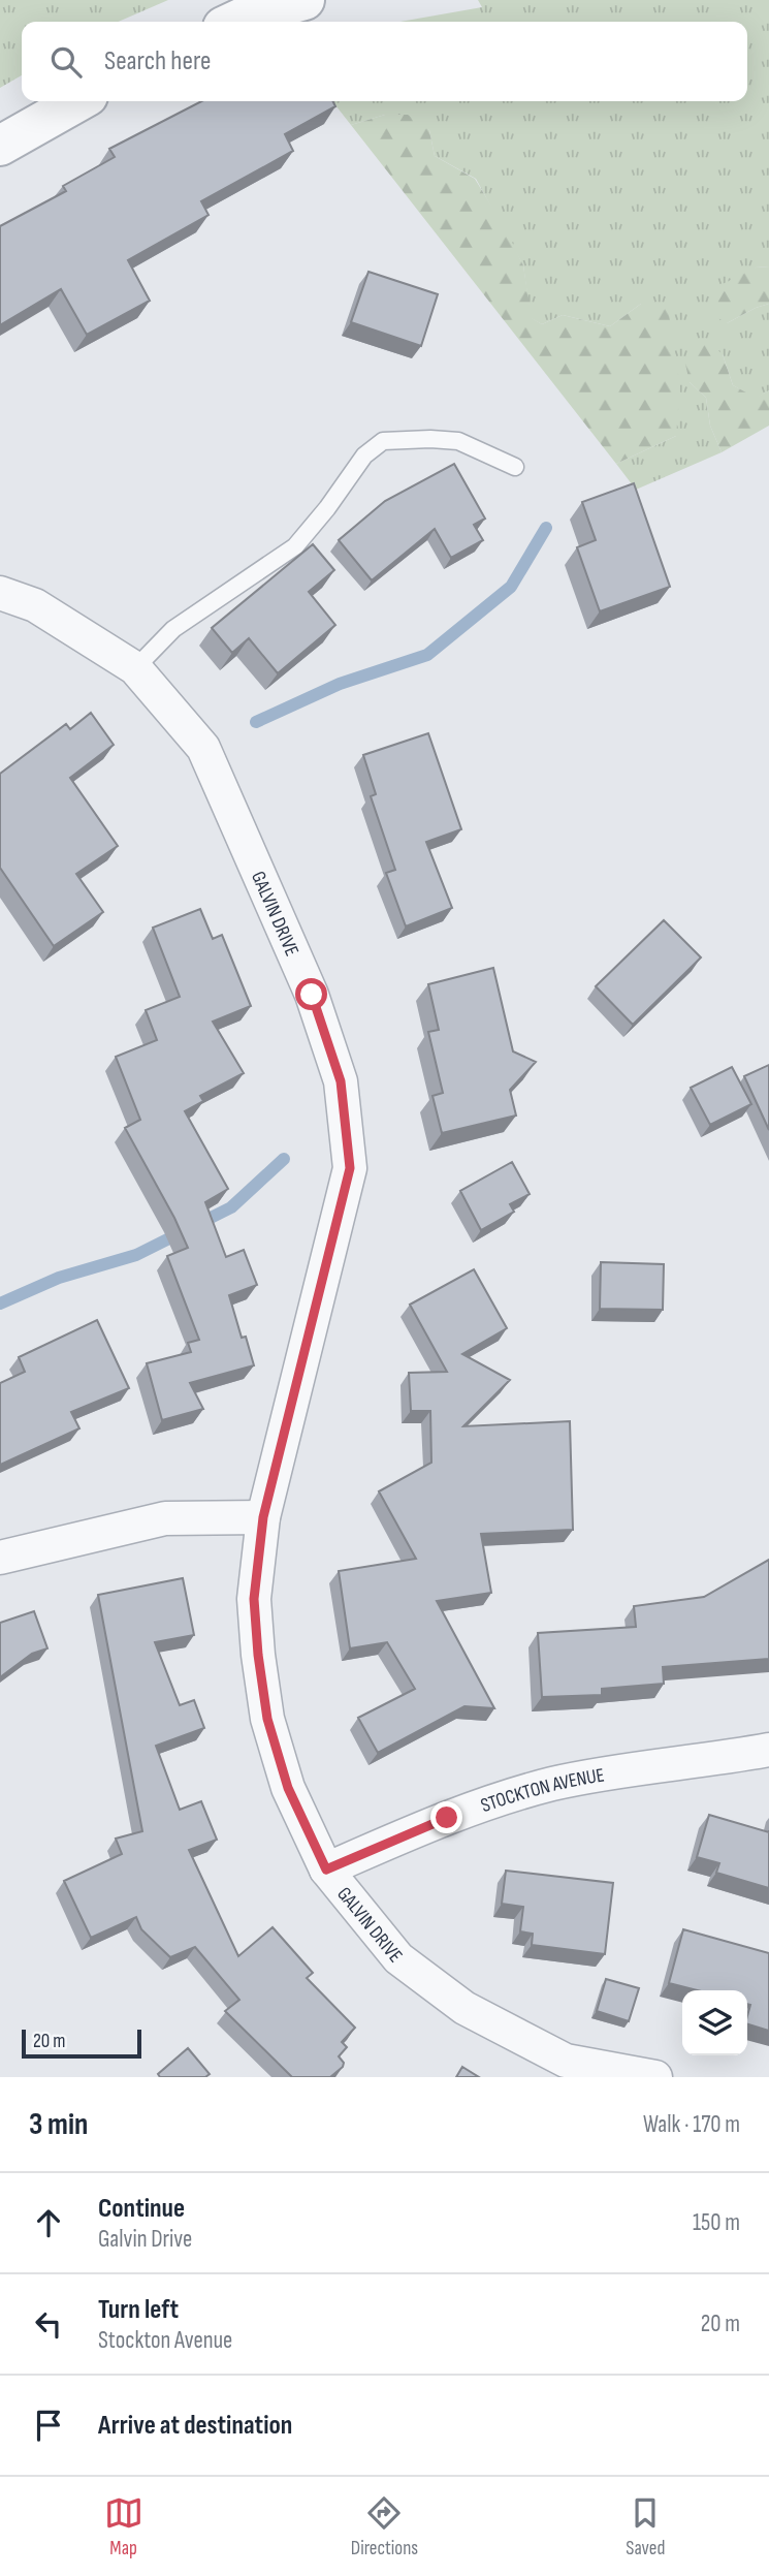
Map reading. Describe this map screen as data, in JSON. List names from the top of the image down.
{
  "streets": {
    "street": ["GALVIN DRIVE", "STOCKTON AVENUE"]
  },
  "crossings": [
    ["GALVIN DRIVE", "STOCKTON AVENUE"]
  ],
  "scale_bar": "20 m",
  "page": {
    "search": "Search here",
    "scale": "20 m",
    "heading": ["3 min", "Walk · 170 m"],
    "list": [
      ["Continue", "Galvin Drive", "150 m"],
      ["Turn left", "Stockton Avenue", "20 m"],
      "Arrive at destination"
    ],
    "nav": ["Map", "Directions", "Saved"]
  }
}
